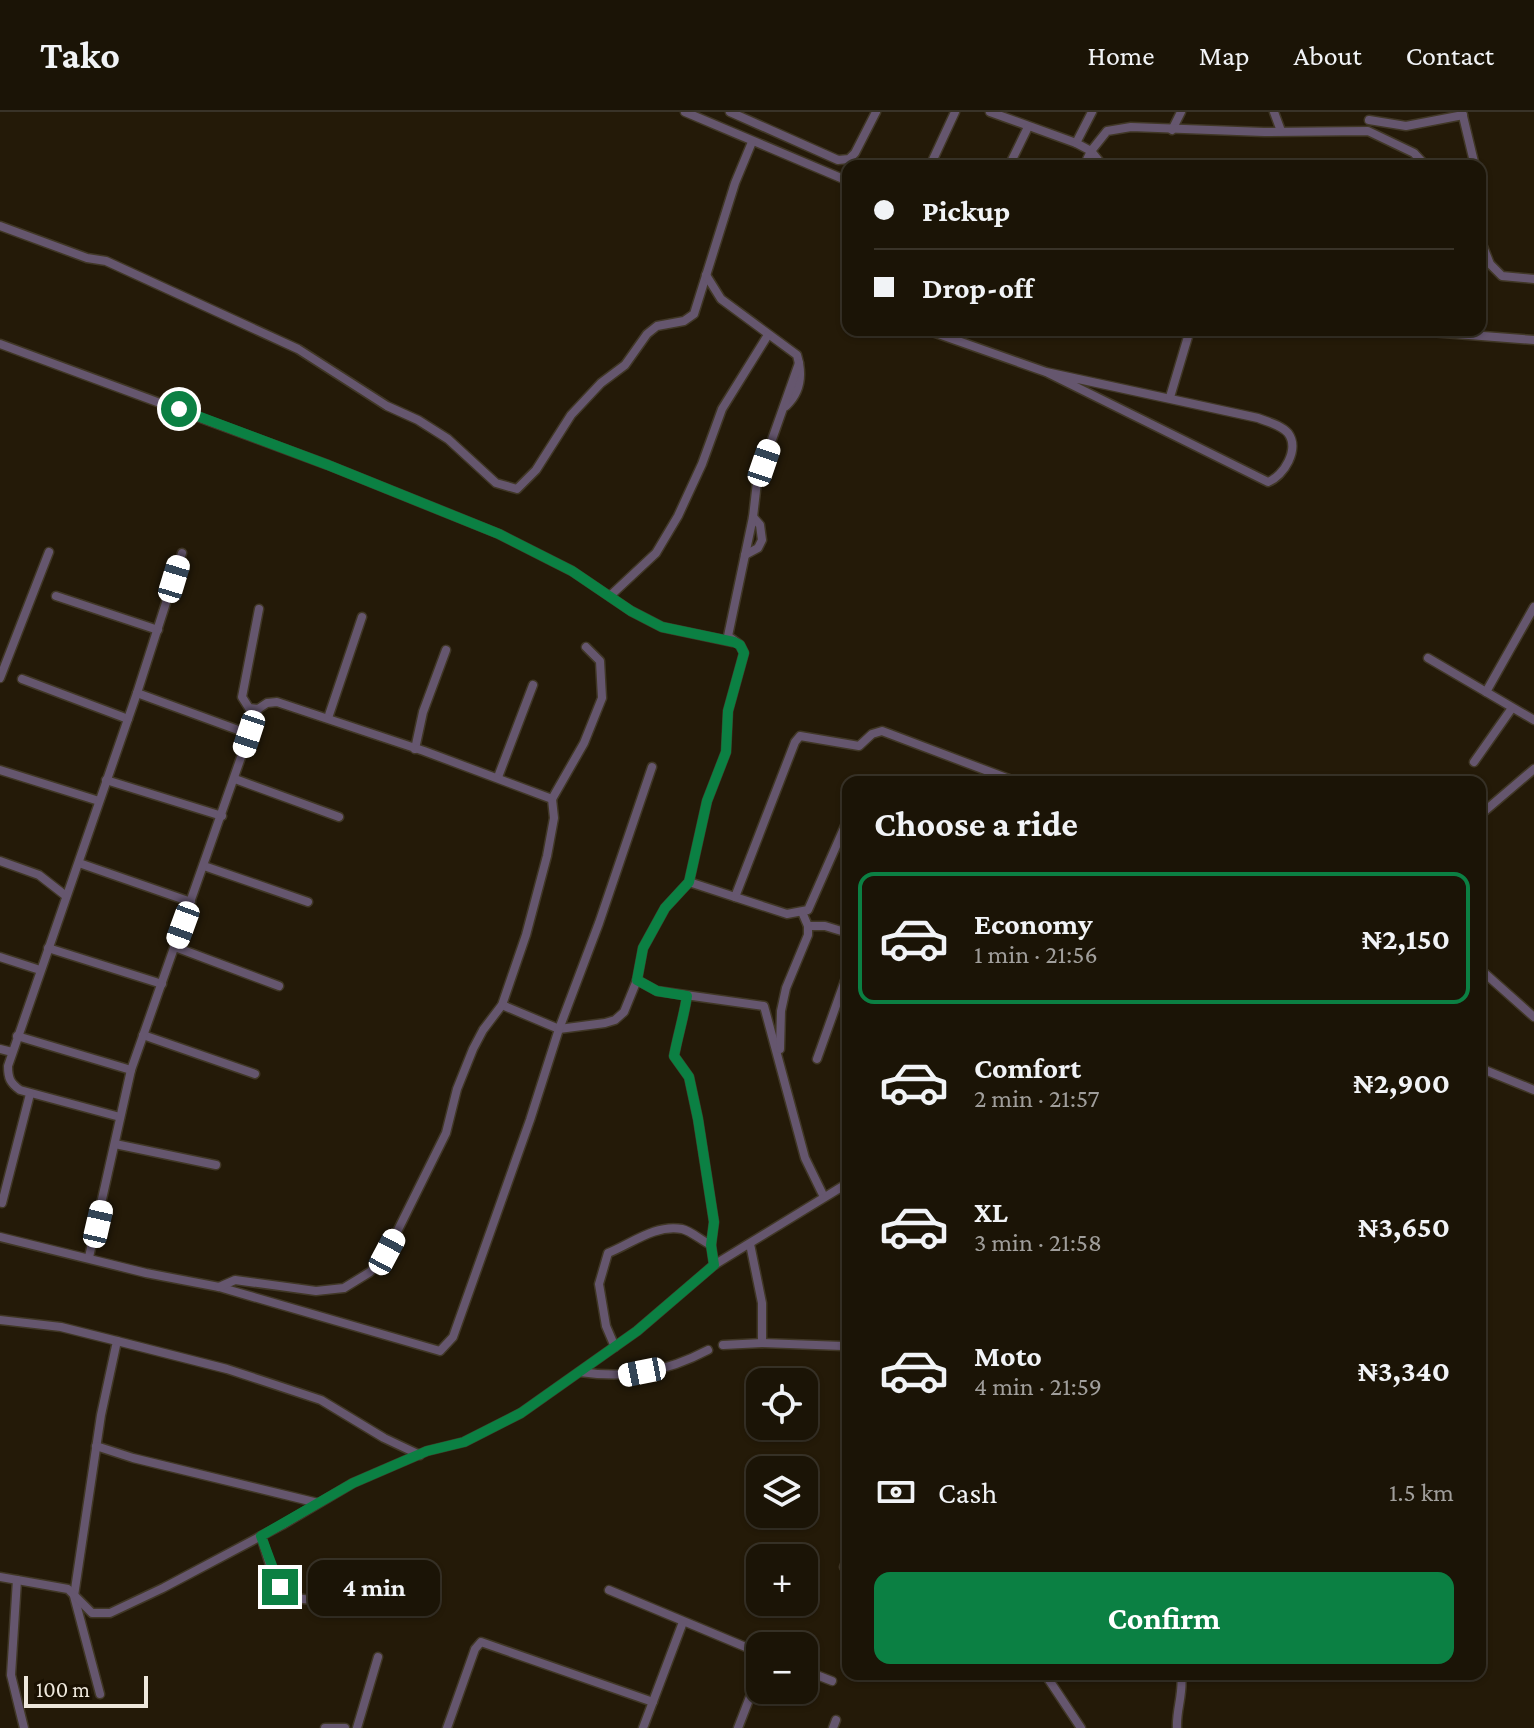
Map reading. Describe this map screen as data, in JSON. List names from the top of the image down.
{
  "scale_bar": "100 m",
  "page": {
    "header": "Tako",
    "nav": [
      "Home",
      "Map",
      "About",
      "Contact"
    ],
    "banner": ["Pickup", "Drop-off"],
    "heading": "Choose a ride",
    "list": [
      {
        "name": "Economy",
        "note": "1 min · 21:56",
        "value": "₦2,150"
      },
      {
        "name": "Comfort",
        "note": "2 min · 21:57",
        "value": "₦2,900"
      },
      {
        "name": "XL",
        "note": "3 min · 21:58",
        "value": "₦3,650"
      },
      {
        "name": "Moto",
        "note": "4 min · 21:59",
        "value": "₦3,340"
      }
    ],
    "map_buttons": ["+", "−"],
    "pay": ["Cash", "1.5 km"],
    "buttons": "Confirm",
    "bubble": "4 min",
    "scale": "100 m"
  }
}
